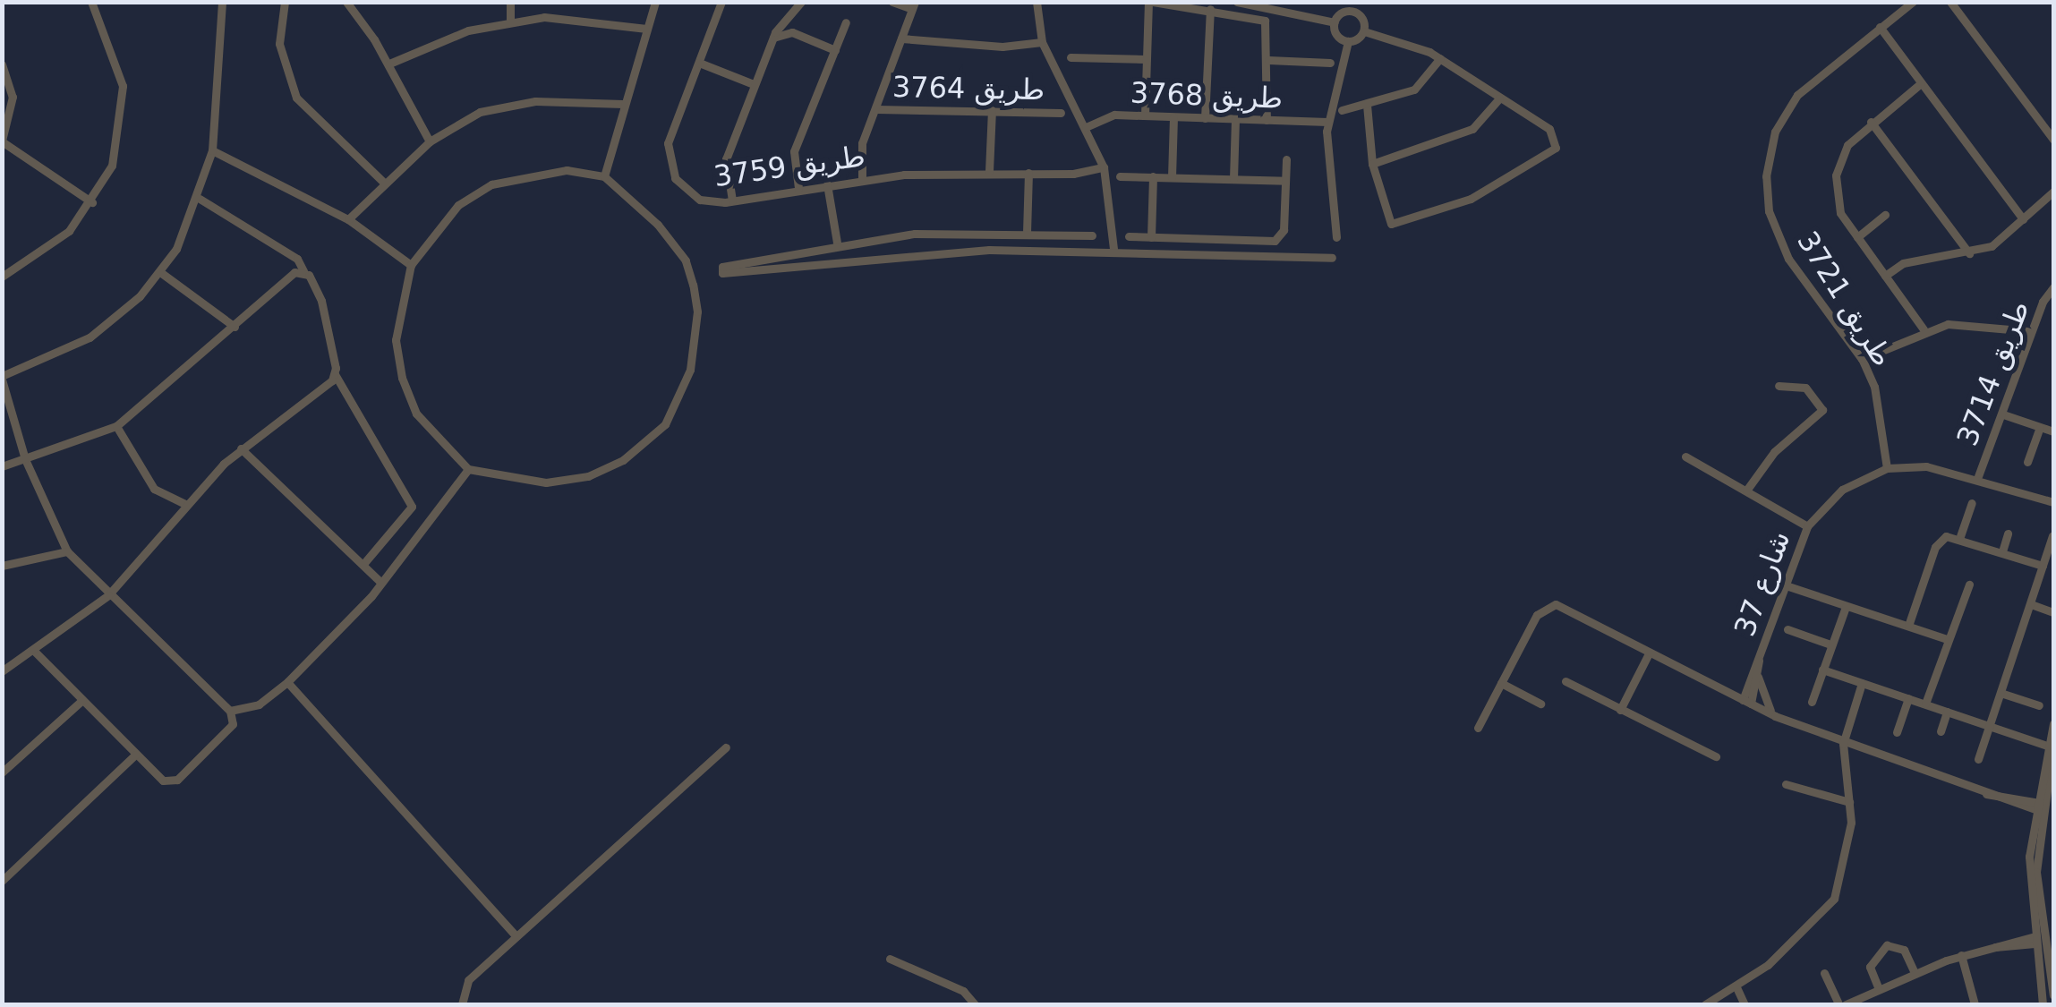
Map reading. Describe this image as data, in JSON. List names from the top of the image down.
{
  "streets": {
    "street": [
      "طريق 3764",
      "طريق 3768",
      "طريق 3759",
      "طريق 3721",
      "طريق 3714",
      "شارع 37"
    ]
  },
  "crossings": [
    ["طريق 3721", "شارع 37"]
  ]
}
